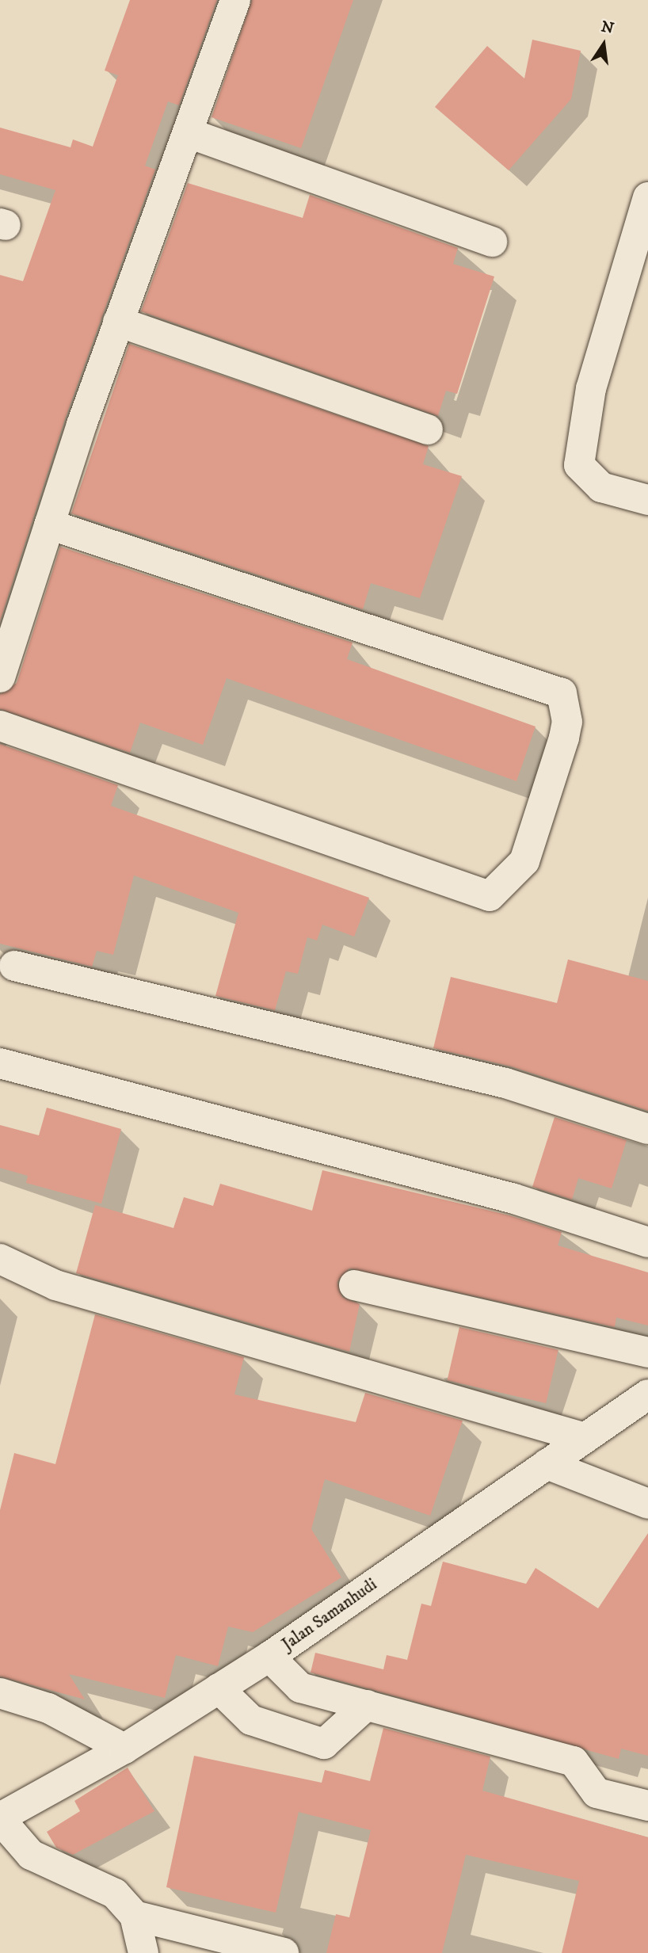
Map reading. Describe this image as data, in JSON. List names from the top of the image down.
{
  "streets": {
    "street": ["Jalan Samanhudi"]
  },
  "north": "top"
}
